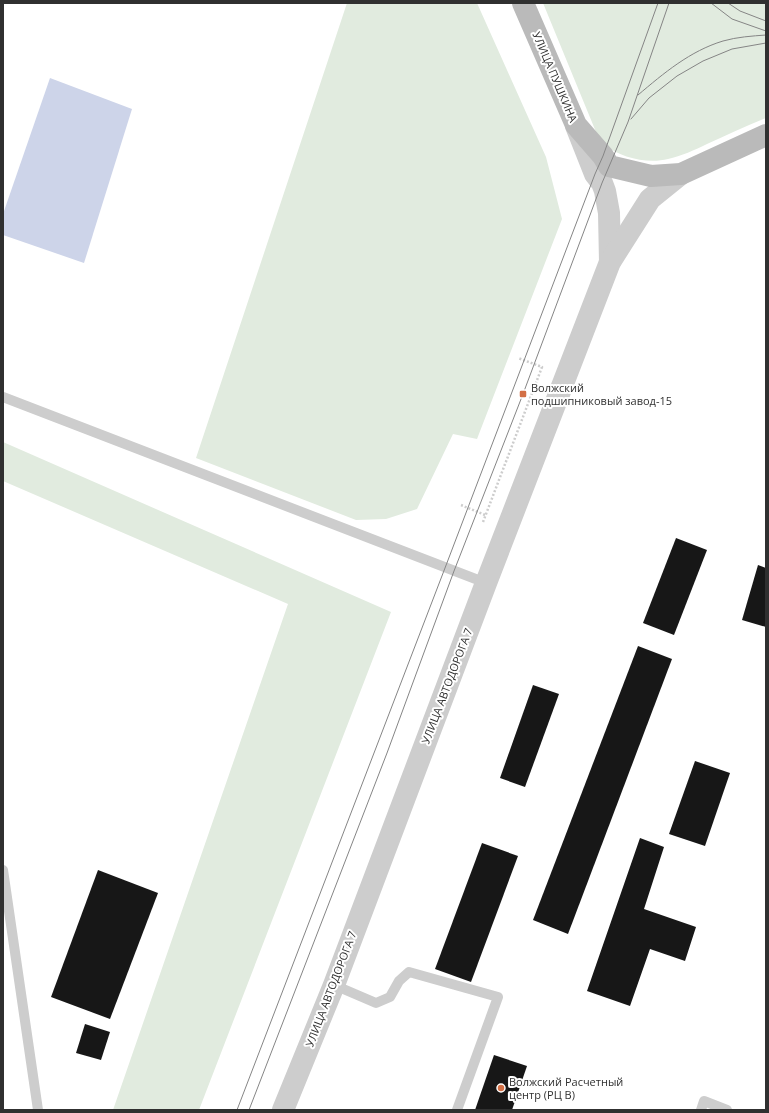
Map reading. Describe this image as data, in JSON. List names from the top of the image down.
{
  "streets": {
    "main road": ["УЛИЦА ПУШКИНА"],
    "street": ["УЛИЦА АВТОДОРОГА 7"]
  },
  "crossings": [
    ["УЛИЦА ПУШКИНА", "УЛИЦА АВТОДОРОГА 7"]
  ],
  "places": {
    "transit": ["Волжский подшипниковый завод-15"],
    "other": ["Волжский Расчетный центр (РЦ В)"]
  }
}
